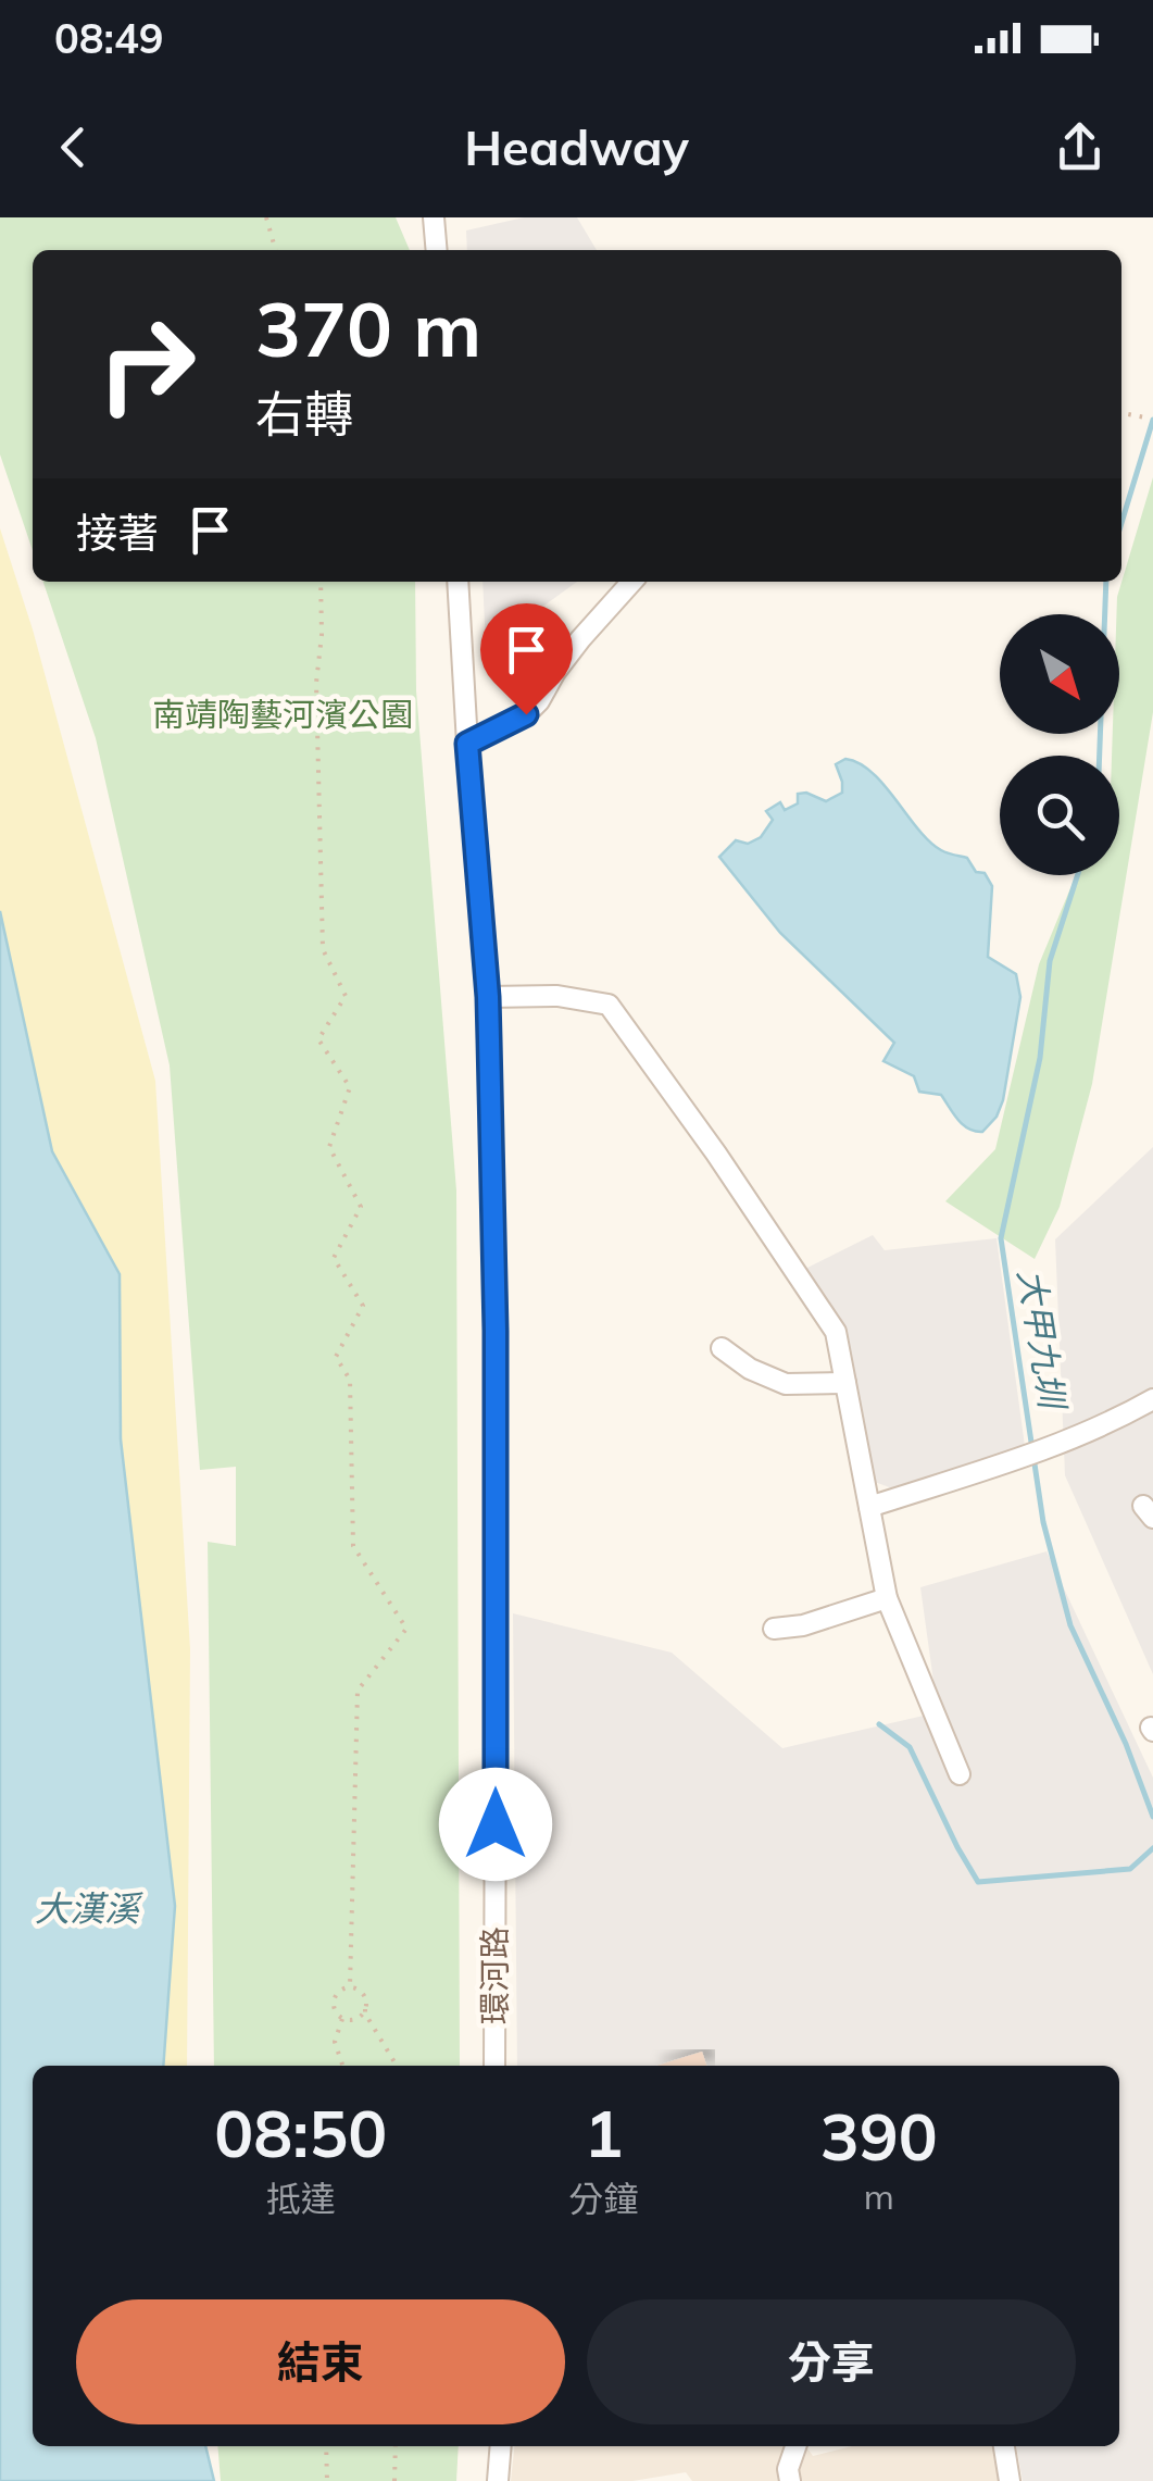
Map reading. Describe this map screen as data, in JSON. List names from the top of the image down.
{
  "streets": {
    "street": ["環河路"]
  },
  "water": ["大甲九圳", "大漢溪"],
  "parks": ["南靖陶藝河濱公園"],
  "north": "bottom right",
  "page": {
    "status": "08:49",
    "header": "Headway",
    "turn": ["370 m", "右轉"],
    "then": "接著",
    "eta": [
      "08:50",
      "抵達",
      "1",
      "分鐘",
      "390",
      "m"
    ],
    "buttons": ["結束", "分享"]
  }
}
